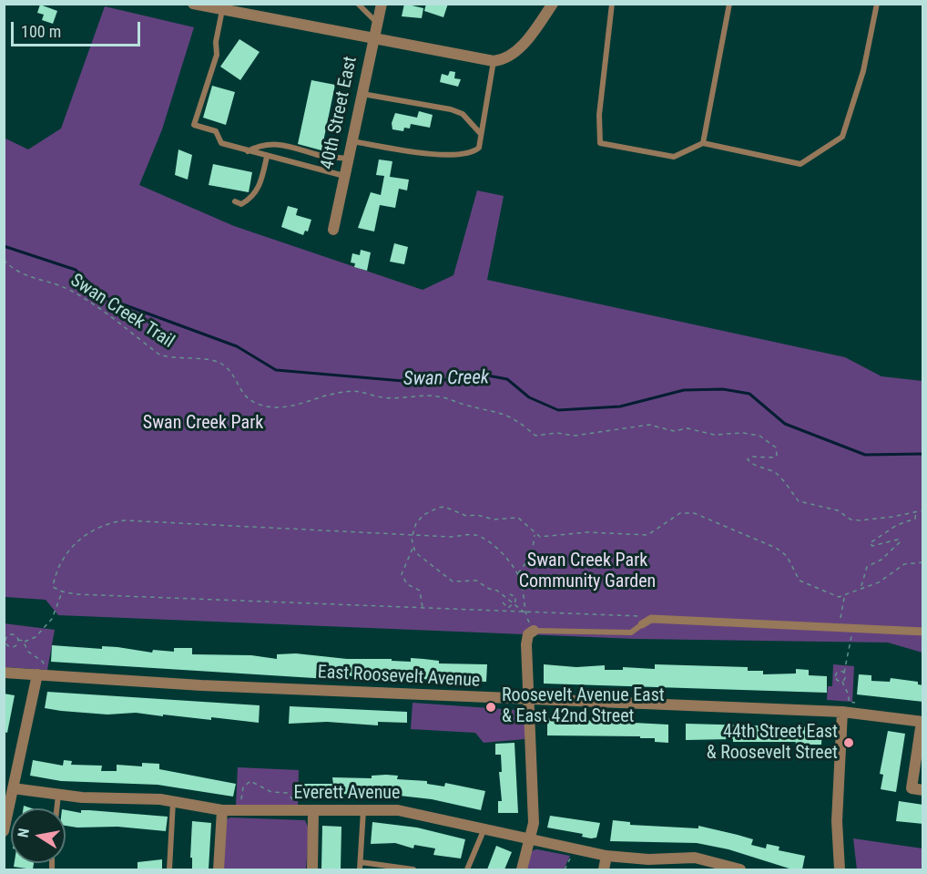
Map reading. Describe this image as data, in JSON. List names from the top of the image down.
{
  "streets": {
    "street": ["40th Street East", "East Roosevelt Avenue", "Everett Avenue"],
    "path": ["Swan Creek Trail"]
  },
  "water": ["Swan Creek"],
  "parks": ["Swan Creek Park", "Swan Creek Park Community Garden"],
  "places": ["Roosevelt Avenue East & East 42nd Street", "44th Street East & Roosevelt Street"],
  "scale_bar": "100 m",
  "north": "left"
}
